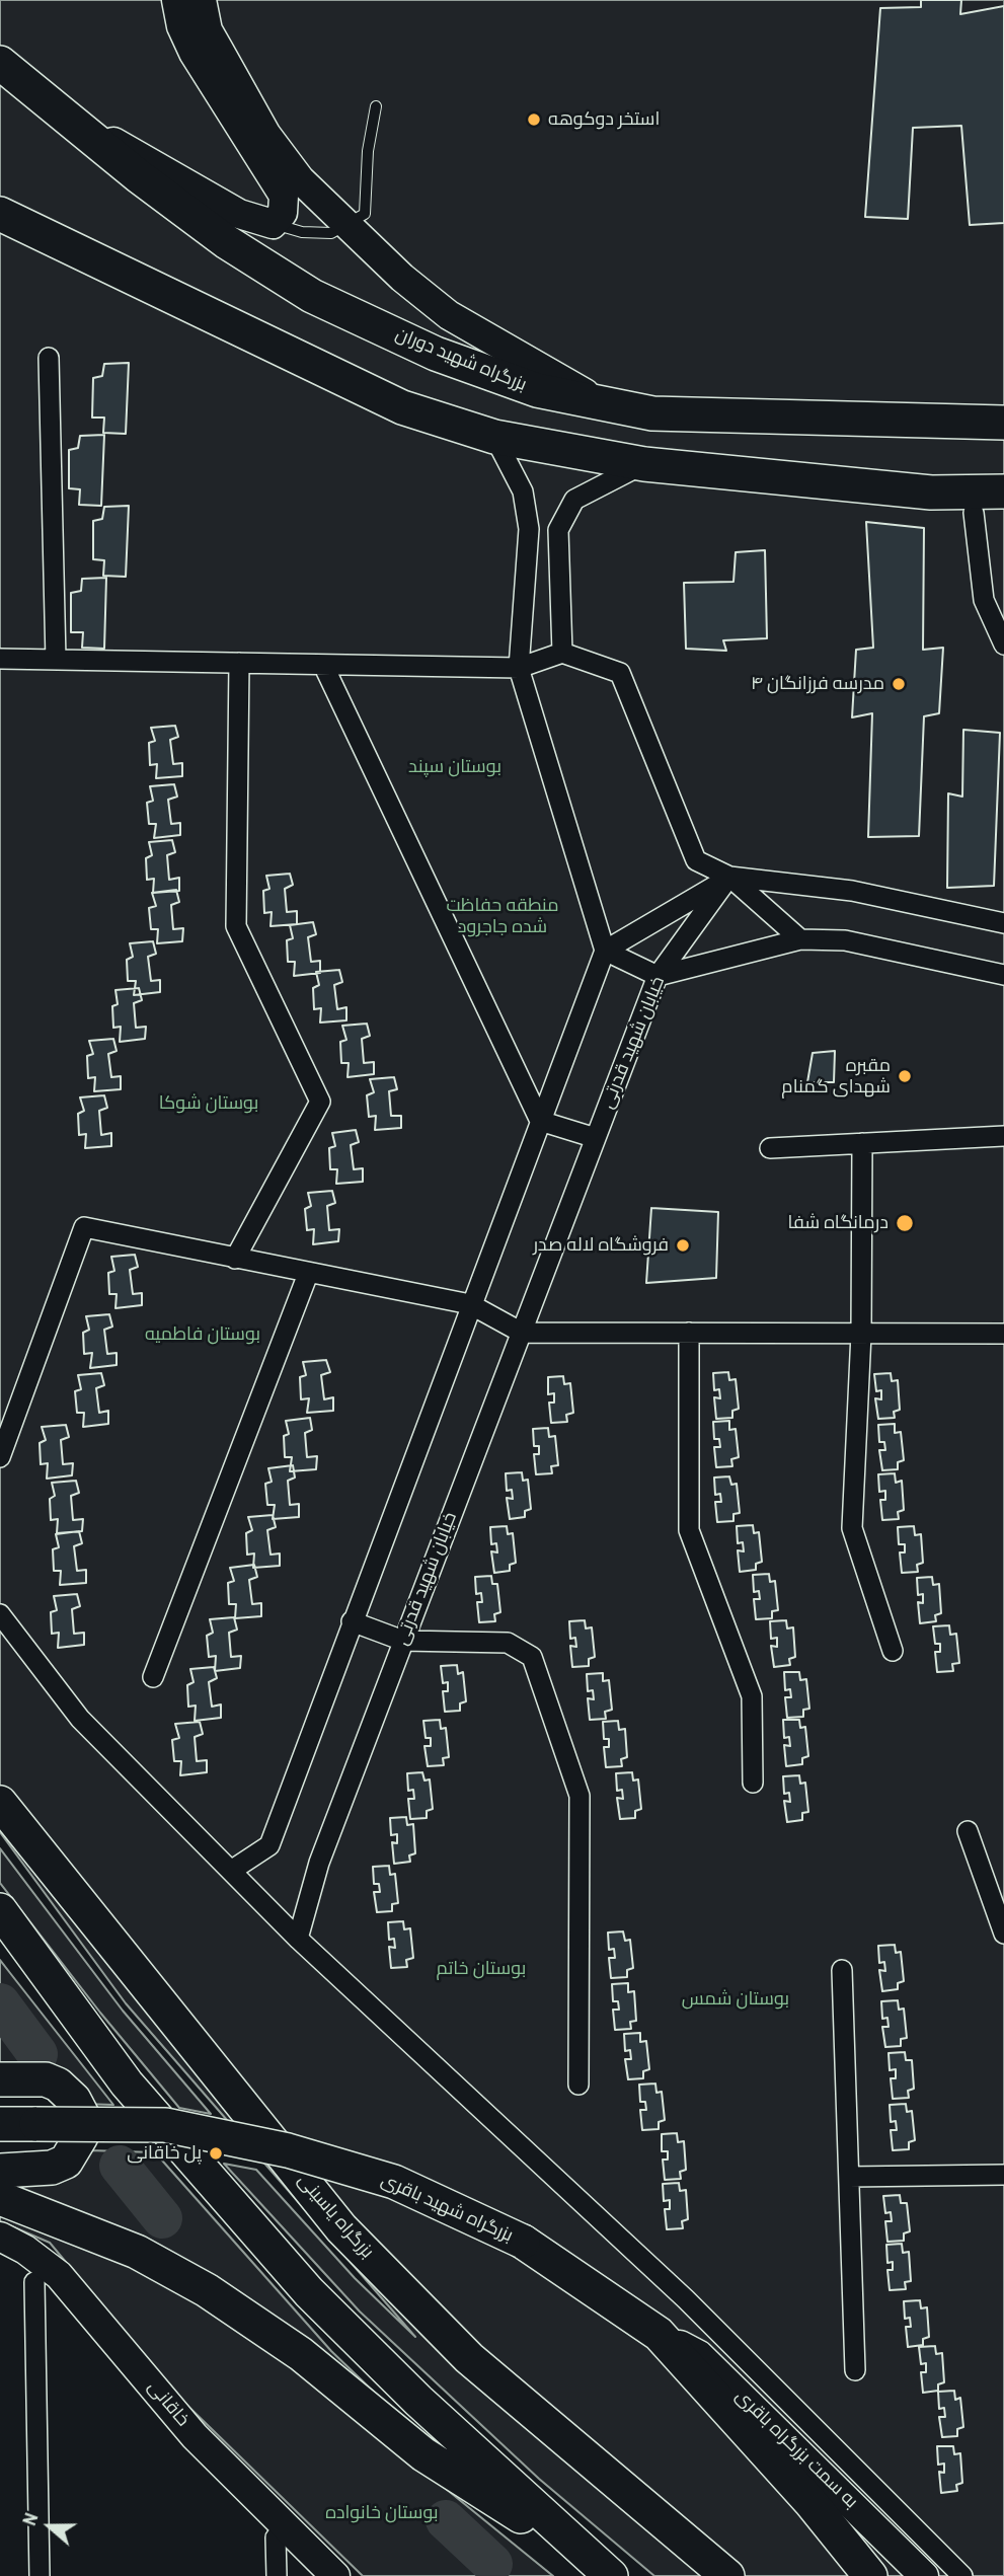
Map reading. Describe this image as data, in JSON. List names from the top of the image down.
{
  "streets": {
    "highway": ["بزرگراه شهید دوران", "بزرگراه شهید باقری", "بزرگراه یاسینی"],
    "main road": ["خاقانی", "به سمت بزرگراه باقری"],
    "street": ["خیابان شهید قدرتی"]
  },
  "crossings": [
    ["بزرگراه شهید باقری", "به سمت بزرگراه باقری"]
  ],
  "parks": [
    "بوستان سپند",
    "منطقه حفاظت شده جاجرود",
    "بوستان شوکا",
    "بوستان فاطمیه",
    "بوستان خاتم",
    "بوستان شمس",
    "بوستان خانواده"
  ],
  "places": [
    "استخر دوکوهه",
    "مدرسه فرزانگان ۴",
    "مقبره شهدای گمنام",
    "درمانگاه شفا",
    "فروشگاه لاله صدر",
    "پل خاقانی"
  ],
  "north": "left"
}
